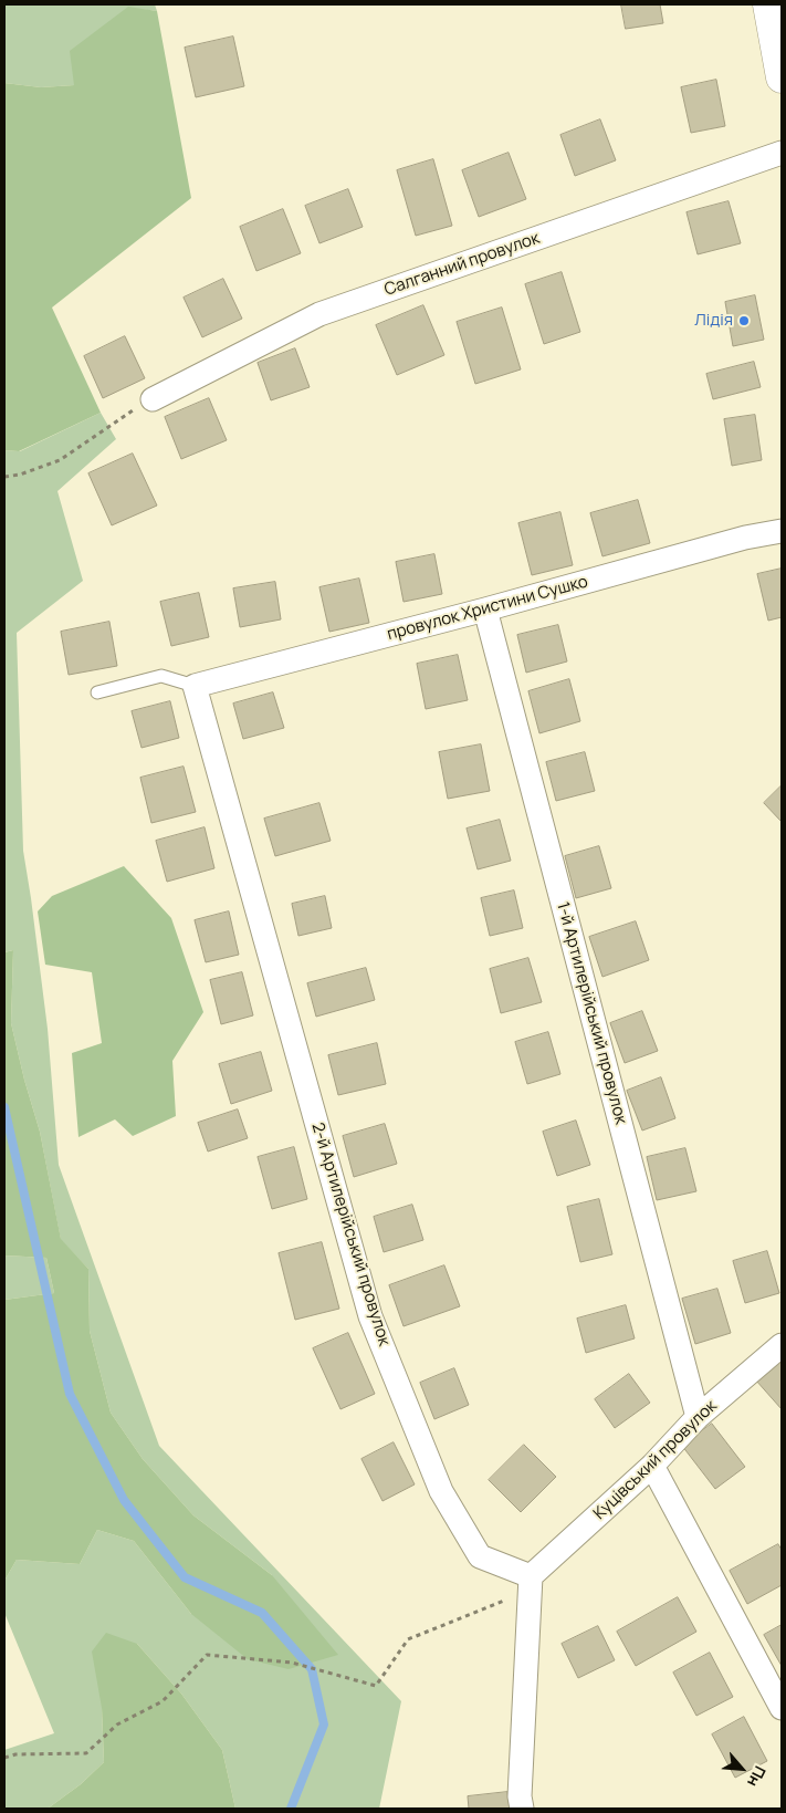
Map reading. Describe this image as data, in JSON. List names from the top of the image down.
{
  "streets": {
    "street": [
      "Салганний провулок",
      "провулок Христини Сушко",
      "1-й Артилерійський провулок",
      "2-й Артилерійський провулок",
      "Куцівський провулок"
    ]
  },
  "crossings": [
    ["провулок Христини Сушко", "1-й Артилерійський провулок"],
    ["провулок Христини Сушко", "2-й Артилерійський провулок"],
    ["1-й Артилерійський провулок", "Куцівський провулок"],
    ["2-й Артилерійський провулок", "Куцівський провулок"]
  ],
  "places": ["Лідія"],
  "north": "bottom right"
}
